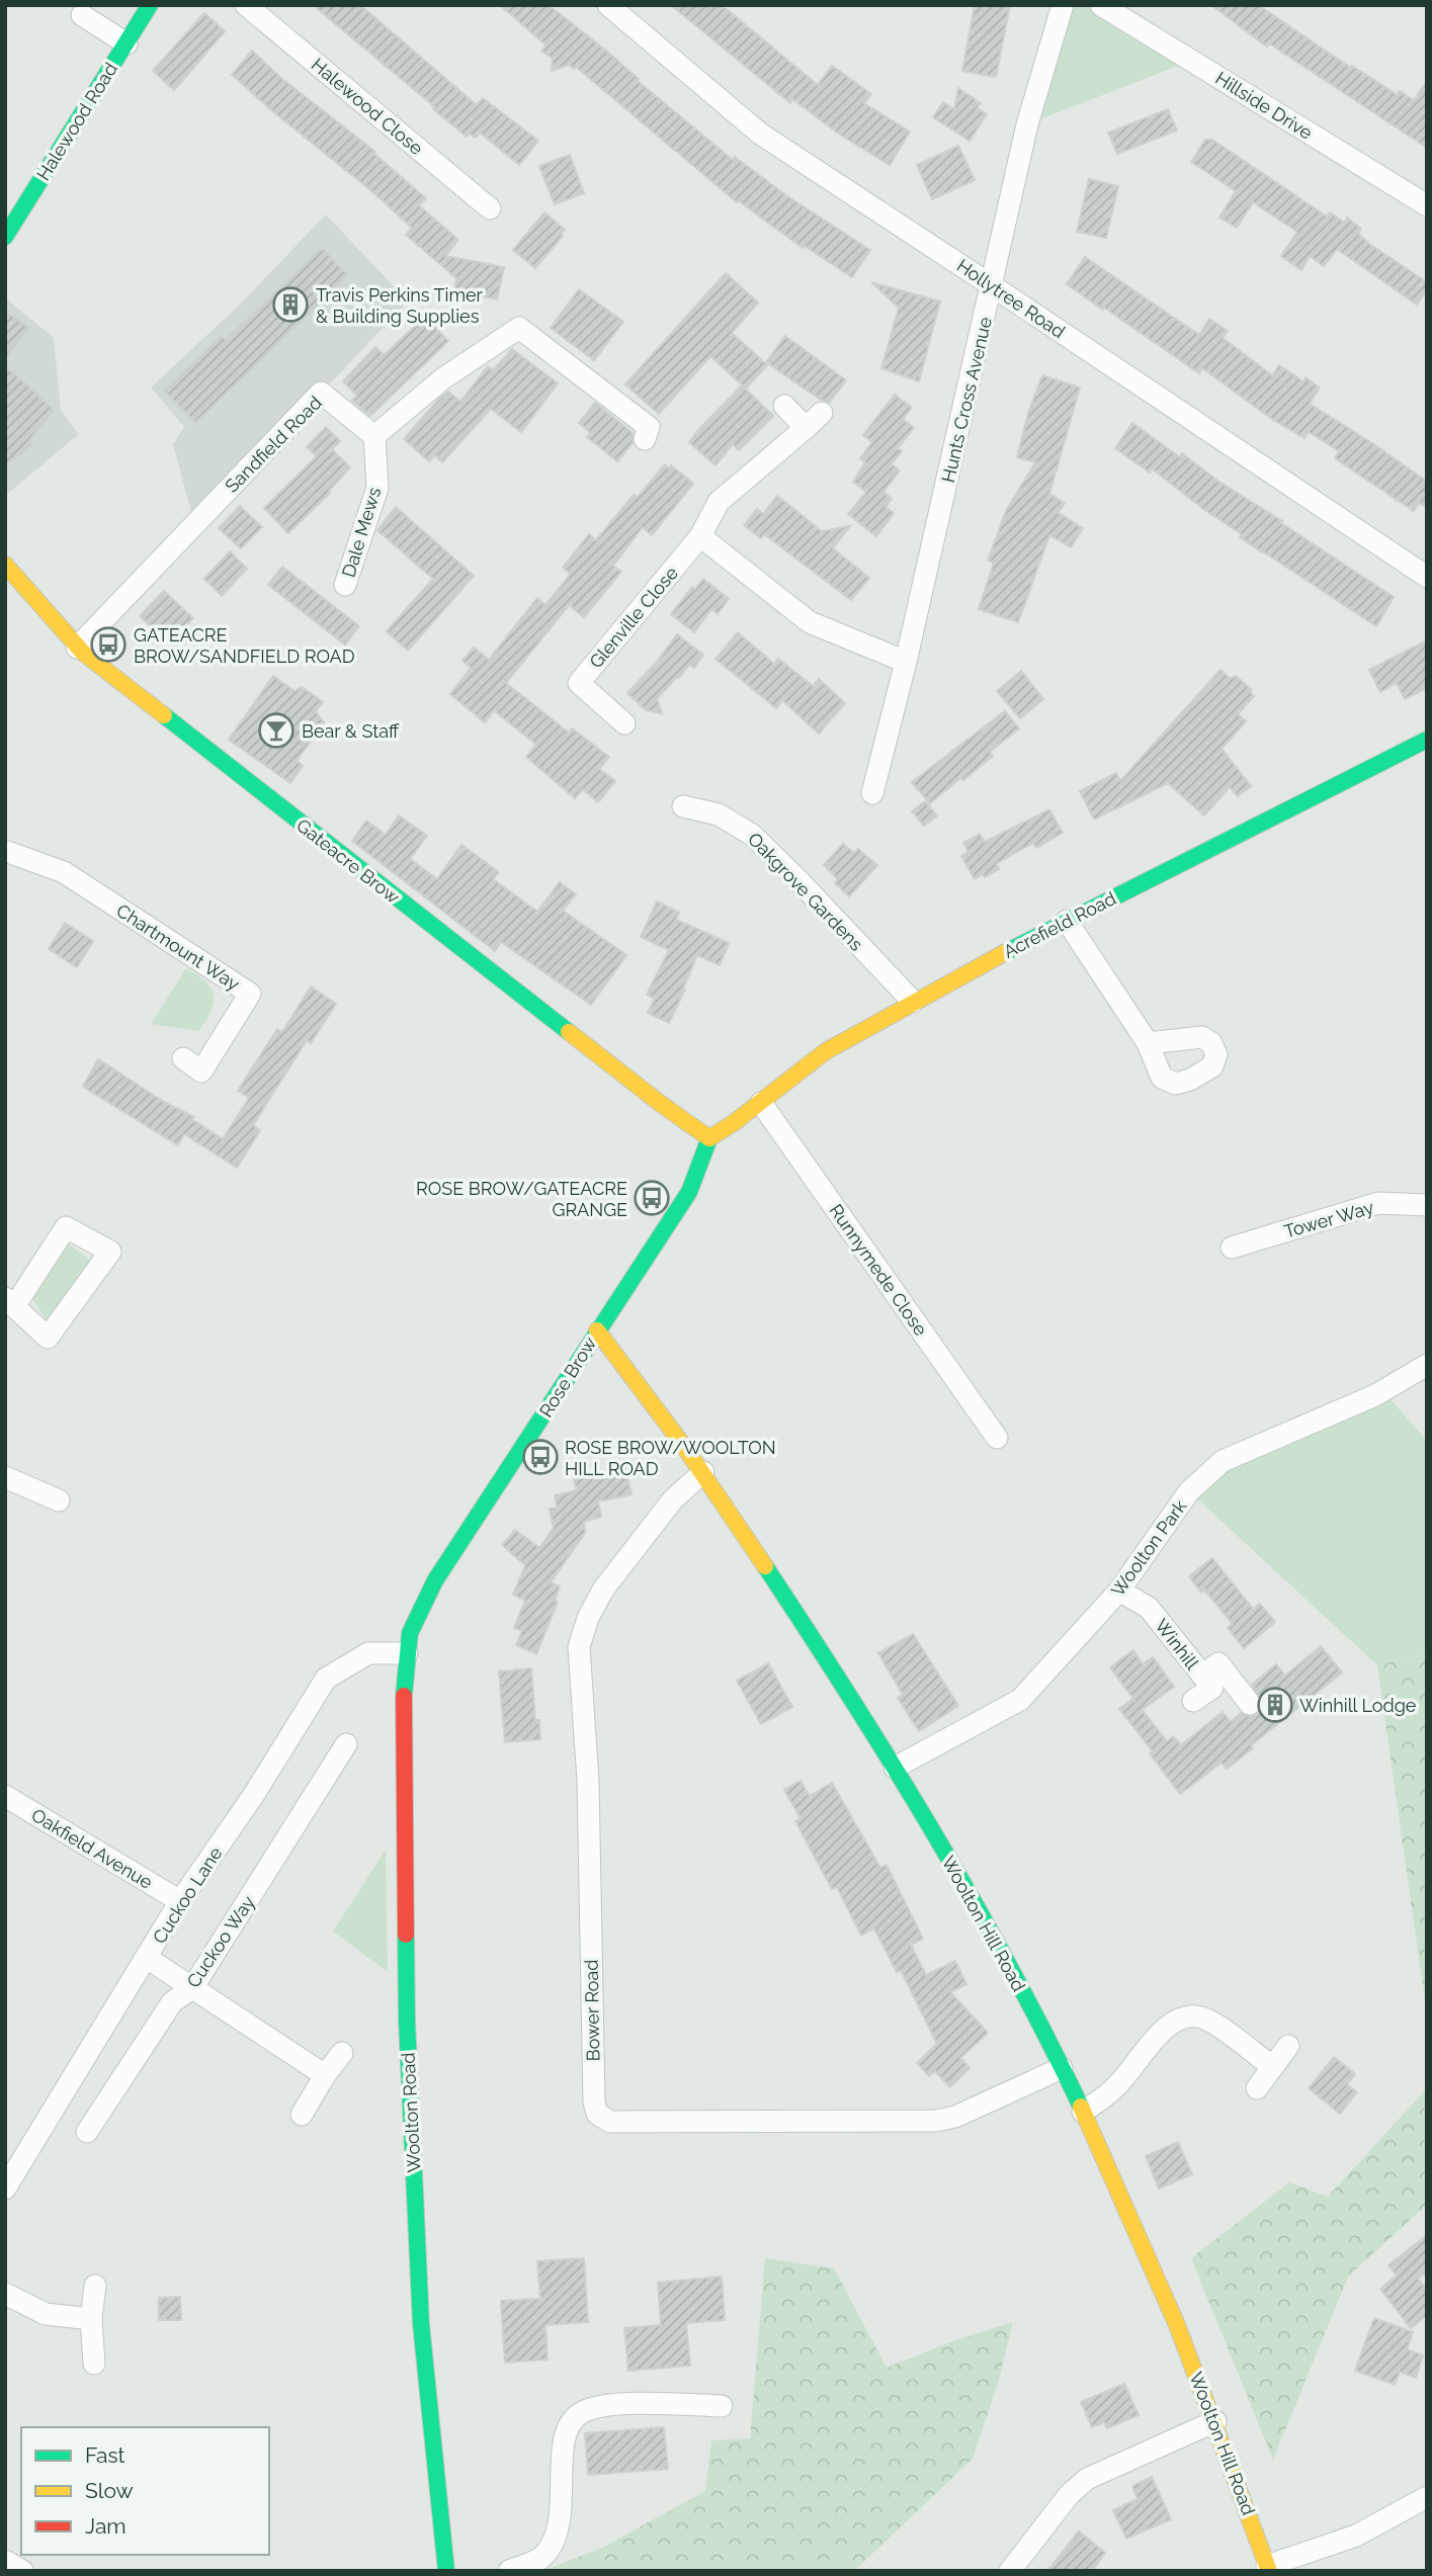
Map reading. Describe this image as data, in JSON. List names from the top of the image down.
{
  "streets": {
    "street": [
      "Hillside Drive",
      "Halewood Close",
      "Halewood Road",
      "Hollytree Road",
      "Hunts Cross Avenue",
      "Sandfield Road",
      "Dale Mews",
      "Glenville Close",
      "Gateacre Brow",
      "Oakgrove Gardens",
      "Acrefield Road",
      "Chartmount Way",
      "Tower Way",
      "Runnymede Close",
      "Rose Brow",
      "Woolton Park",
      "Winhill",
      "Oakfield Avenue",
      "Cuckoo Lane",
      "Woolton Hill Road",
      "Cuckoo Way",
      "Bower Road",
      "Woolton Road"
    ]
  },
  "crossings": [
    ["Hollytree Road", "Hunts Cross Avenue"],
    ["Sandfield Road", "Dale Mews"],
    ["Sandfield Road", "Gateacre Brow"],
    ["Gateacre Brow", "Acrefield Road"],
    ["Gateacre Brow", "Rose Brow"],
    ["Oakgrove Gardens", "Acrefield Road"],
    ["Acrefield Road", "Runnymede Close"],
    ["Acrefield Road", "Rose Brow"],
    ["Rose Brow", "Cuckoo Lane"],
    ["Rose Brow", "Woolton Hill Road"],
    ["Rose Brow", "Woolton Road"],
    ["Woolton Park", "Winhill"],
    ["Woolton Park", "Woolton Hill Road"],
    ["Oakfield Avenue", "Cuckoo Lane"],
    ["Cuckoo Lane", "Woolton Road"],
    ["Woolton Hill Road", "Bower Road"]
  ],
  "places": {
    "building": ["Travis Perkins Timer & Building Supplies", "Winhill Lodge"],
    "bus stop": ["GATEACRE BROW/SANDFIELD ROAD", "ROSE BROW/GATEACRE GRANGE", "ROSE BROW/WOOLTON HILL ROAD"],
    "bar": ["Bear & Staff"]
  },
  "legend": ["Fast", "Slow", "Jam"]
}
